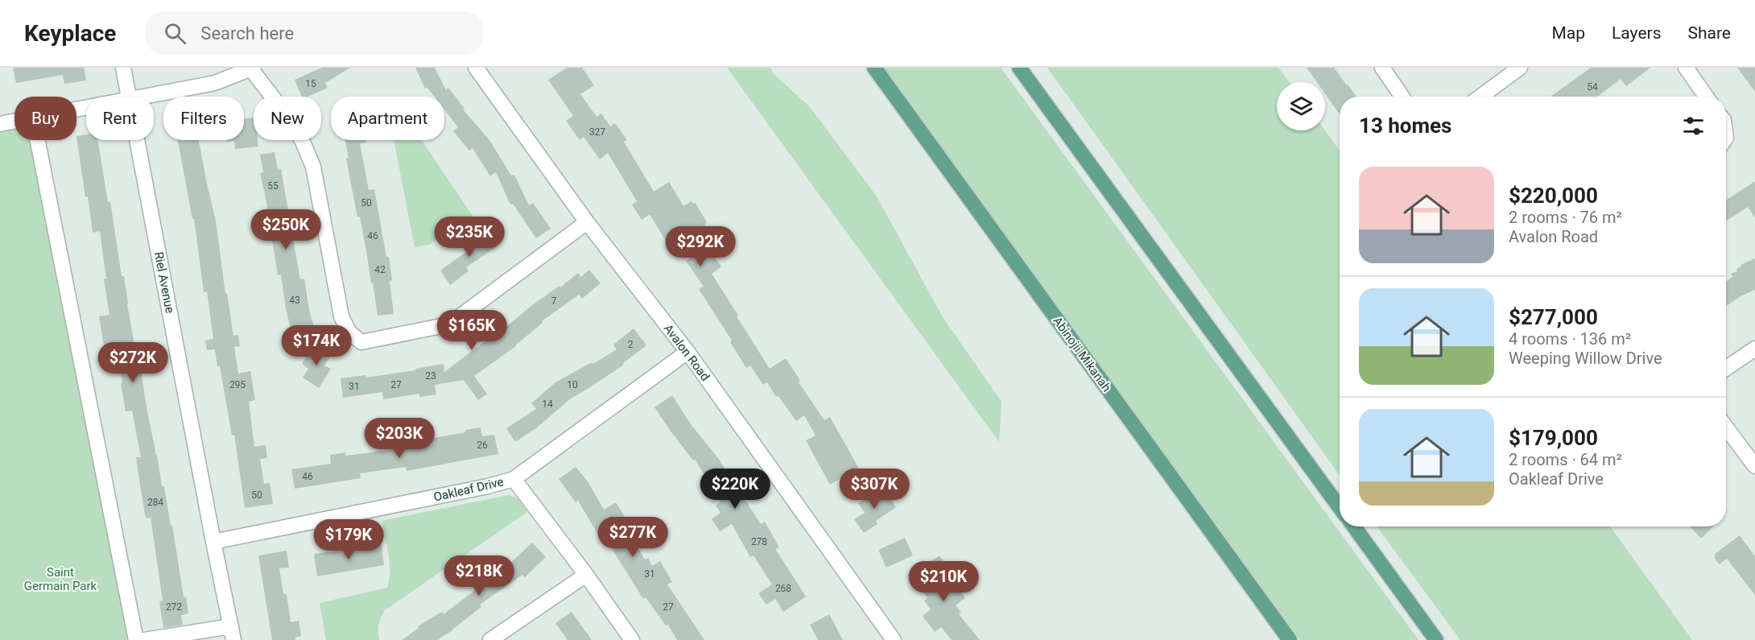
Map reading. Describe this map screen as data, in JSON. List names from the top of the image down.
{
  "streets": {
    "main road": ["Abinojii Mikanah"],
    "street": ["Riel Avenue", "Avalon Road", "Oakleaf Drive"]
  },
  "crossings": [
    ["Riel Avenue", "Oakleaf Drive"],
    ["Avalon Road", "Oakleaf Drive"]
  ],
  "parks": ["Saint Germain Park"],
  "house_numbers": [
    "15",
    "54",
    "327",
    "55",
    "50",
    "46",
    "42",
    "43",
    "7",
    "2",
    "23",
    "295",
    "27",
    "10",
    "31",
    "14",
    "26",
    "46",
    "50",
    "284",
    "278",
    "31",
    "268",
    "272",
    "27"
  ],
  "page": {
    "header": "Keyplace",
    "search": "Search here",
    "nav": ["Map", "Layers", "Share"],
    "chip": [
      "Buy",
      "Rent",
      "Filters",
      "New",
      "Apartment"
    ],
    "heading": "13 homes",
    "list": [
      {
        "name": "$220,000",
        "note": "2 rooms · 76 m² · Avalon Road"
      },
      {
        "name": "$277,000",
        "note": "4 rooms · 136 m² · Weeping Willow Drive"
      },
      {
        "name": "$179,000",
        "note": "2 rooms · 64 m² · Oakleaf Drive"
      }
    ],
    "price": [
      "$250K",
      "$235K",
      "$292K",
      "$165K",
      "$174K",
      "$272K",
      "$203K",
      "$220K",
      "$307K",
      "$277K",
      "$179K",
      "$218K",
      "$210K"
    ]
  }
}
